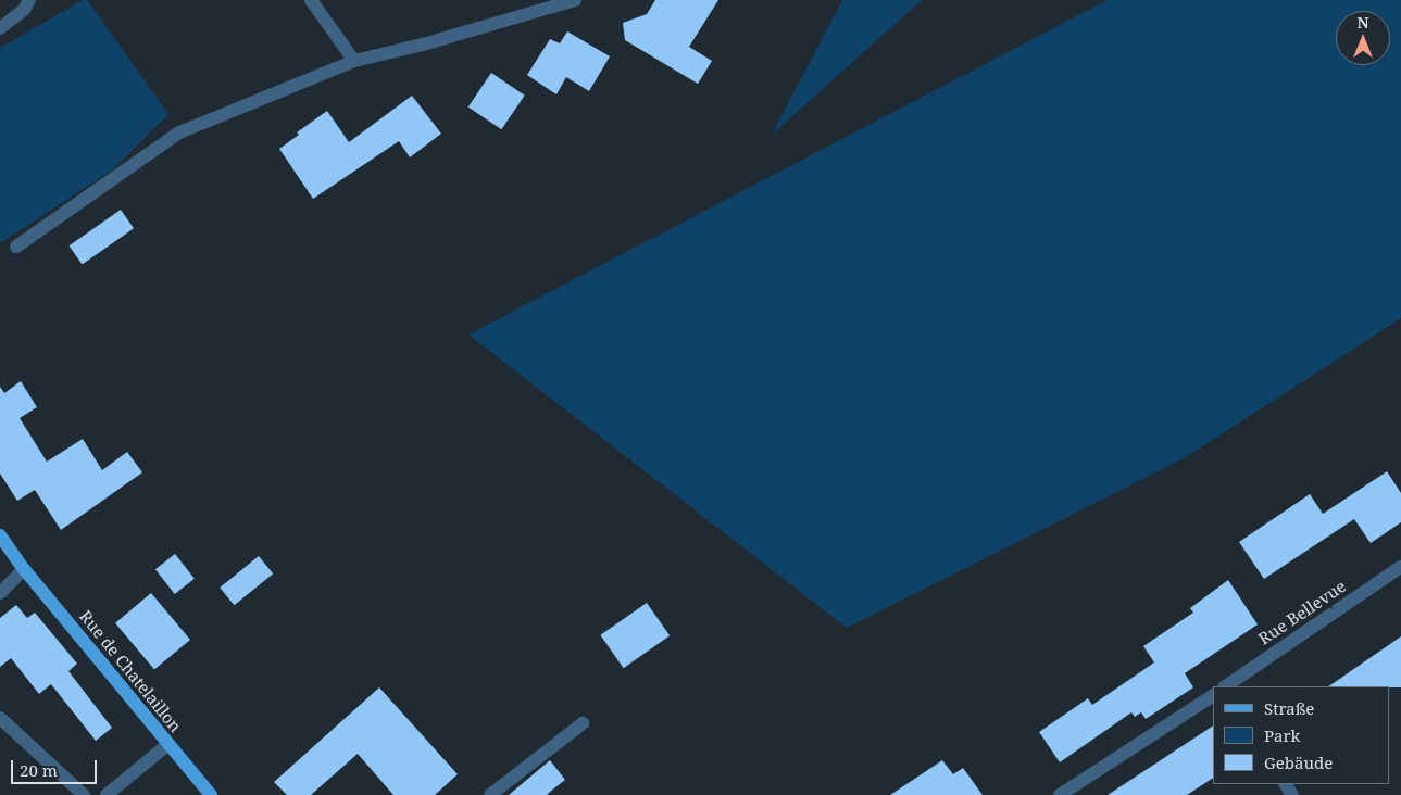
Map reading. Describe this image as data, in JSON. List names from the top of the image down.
{
  "streets": {
    "main road": ["Rue de Chatelaillon"],
    "street": ["Rue Bellevue"]
  },
  "legend": ["Straße", "Park", "Gebäude"],
  "scale_bar": "20 m",
  "north": "top"
}
